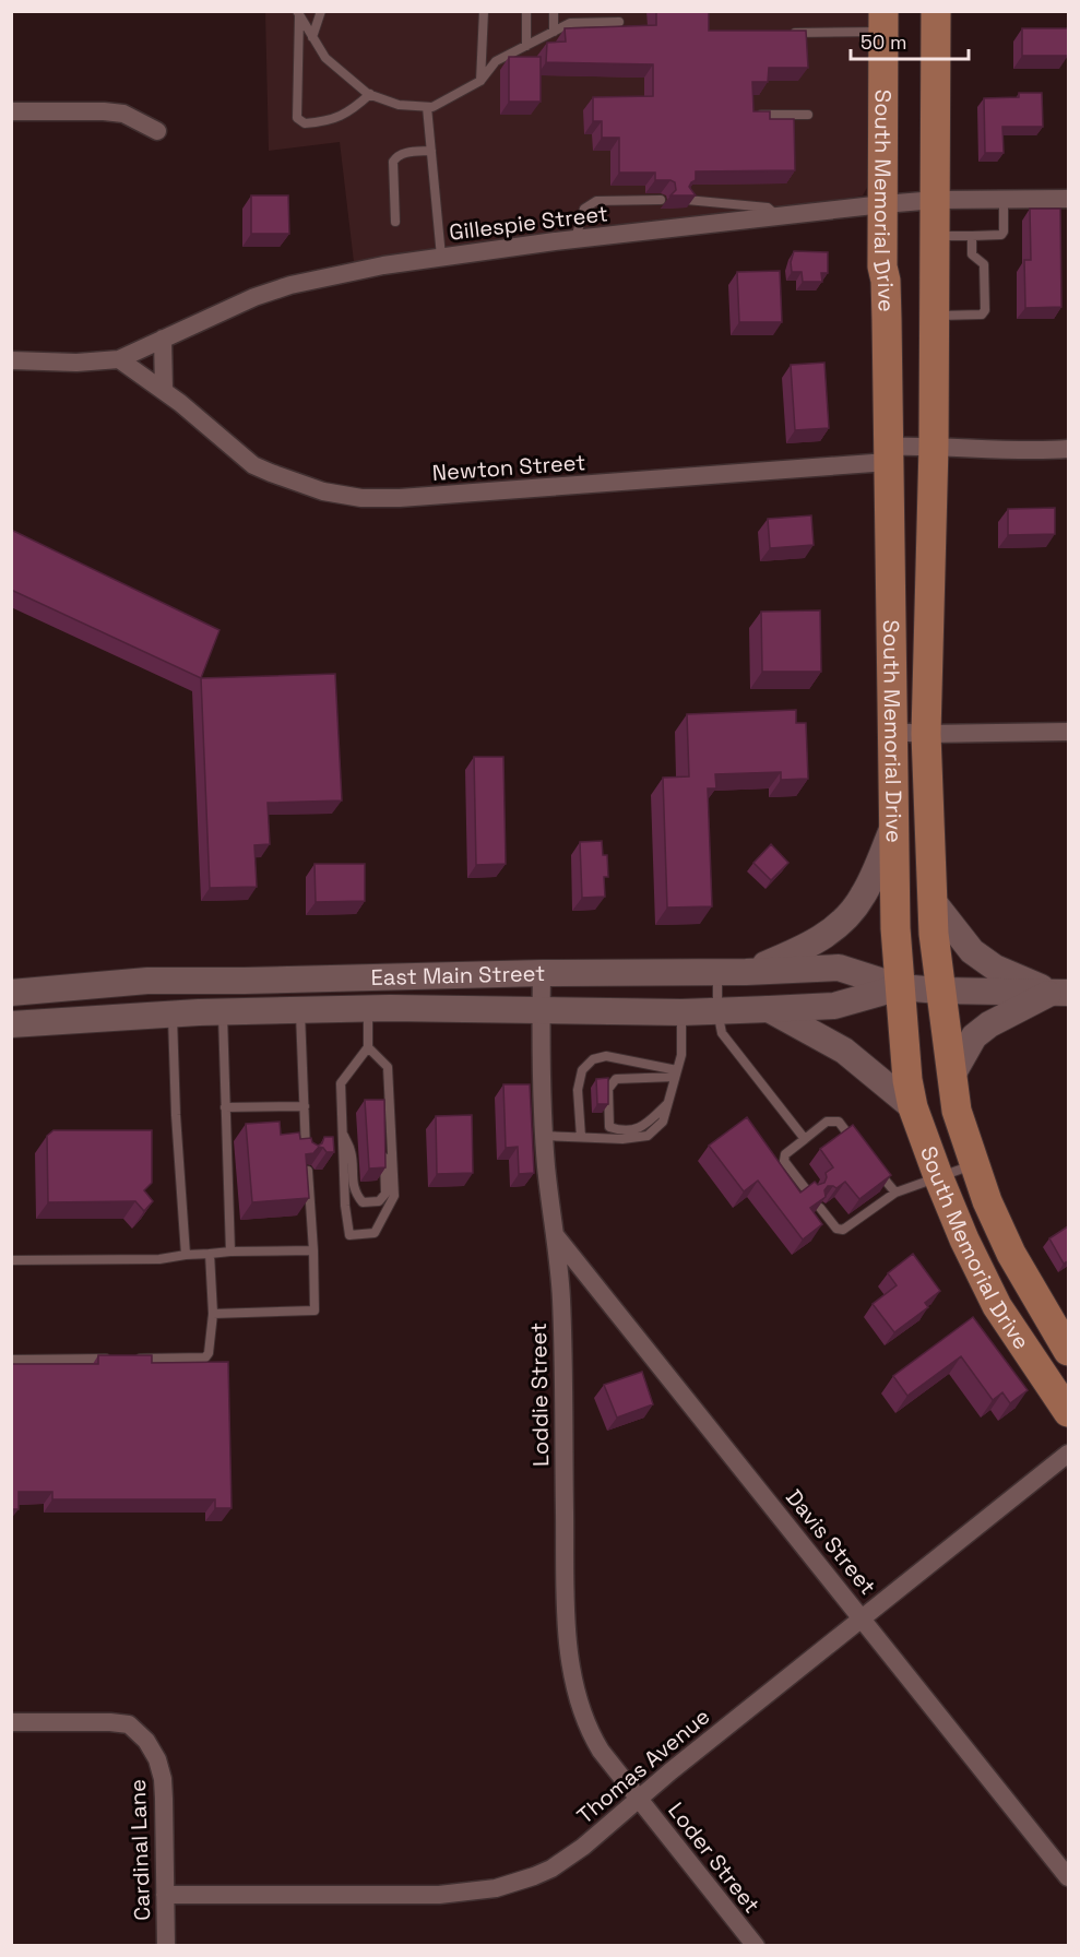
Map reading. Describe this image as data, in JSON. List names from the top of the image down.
{
  "streets": {
    "main road": ["South Memorial Drive", "East Main Street"],
    "street": [
      "Gillespie Street",
      "Newton Street",
      "Loddie Street",
      "Davis Street",
      "Thomas Avenue",
      "Cardinal Lane",
      "Loder Street"
    ]
  },
  "crossings": [
    ["South Memorial Drive", "Gillespie Street"],
    ["South Memorial Drive", "Newton Street"],
    ["South Memorial Drive", "East Main Street"],
    ["Gillespie Street", "Newton Street"],
    ["East Main Street", "Loddie Street"],
    ["Loddie Street", "Davis Street"],
    ["Loddie Street", "Thomas Avenue"],
    ["Loddie Street", "Loder Street"],
    ["Davis Street", "Thomas Avenue"],
    ["Thomas Avenue", "Cardinal Lane"],
    ["Thomas Avenue", "Loder Street"]
  ],
  "scale_bar": "50 m"
}
